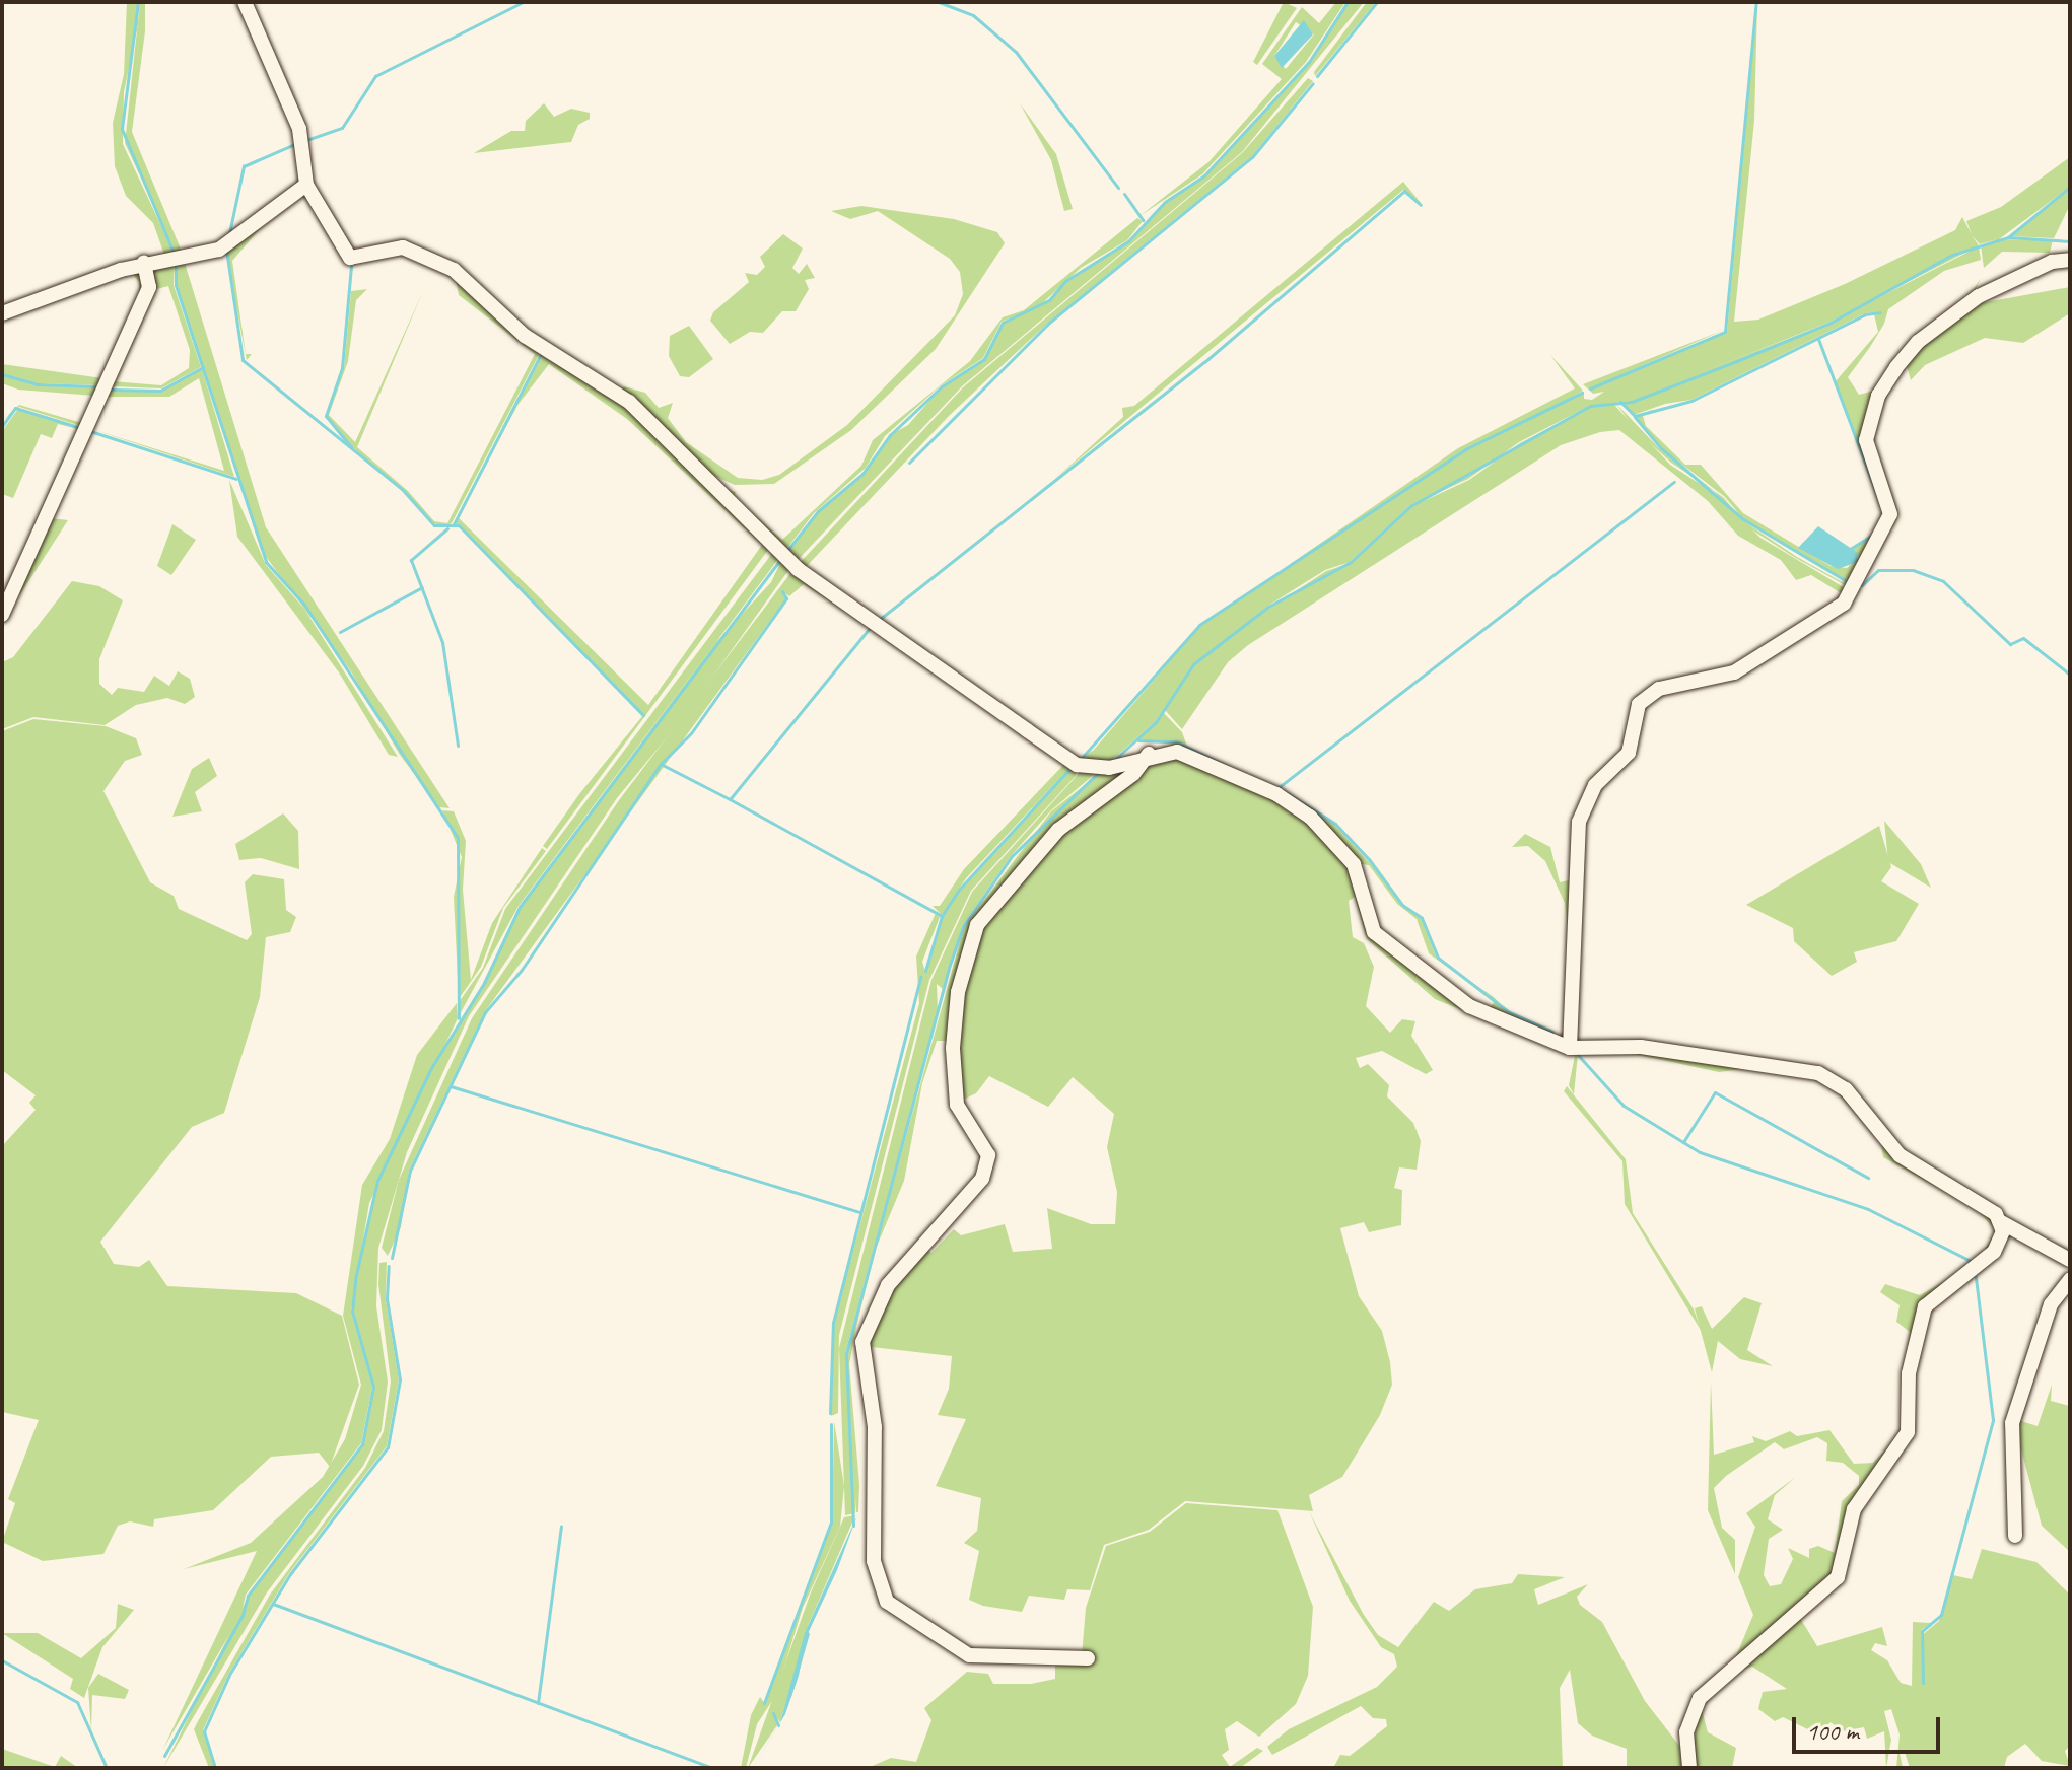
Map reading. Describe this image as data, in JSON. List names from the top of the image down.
{
  "scale_bar": "100 m"
}
